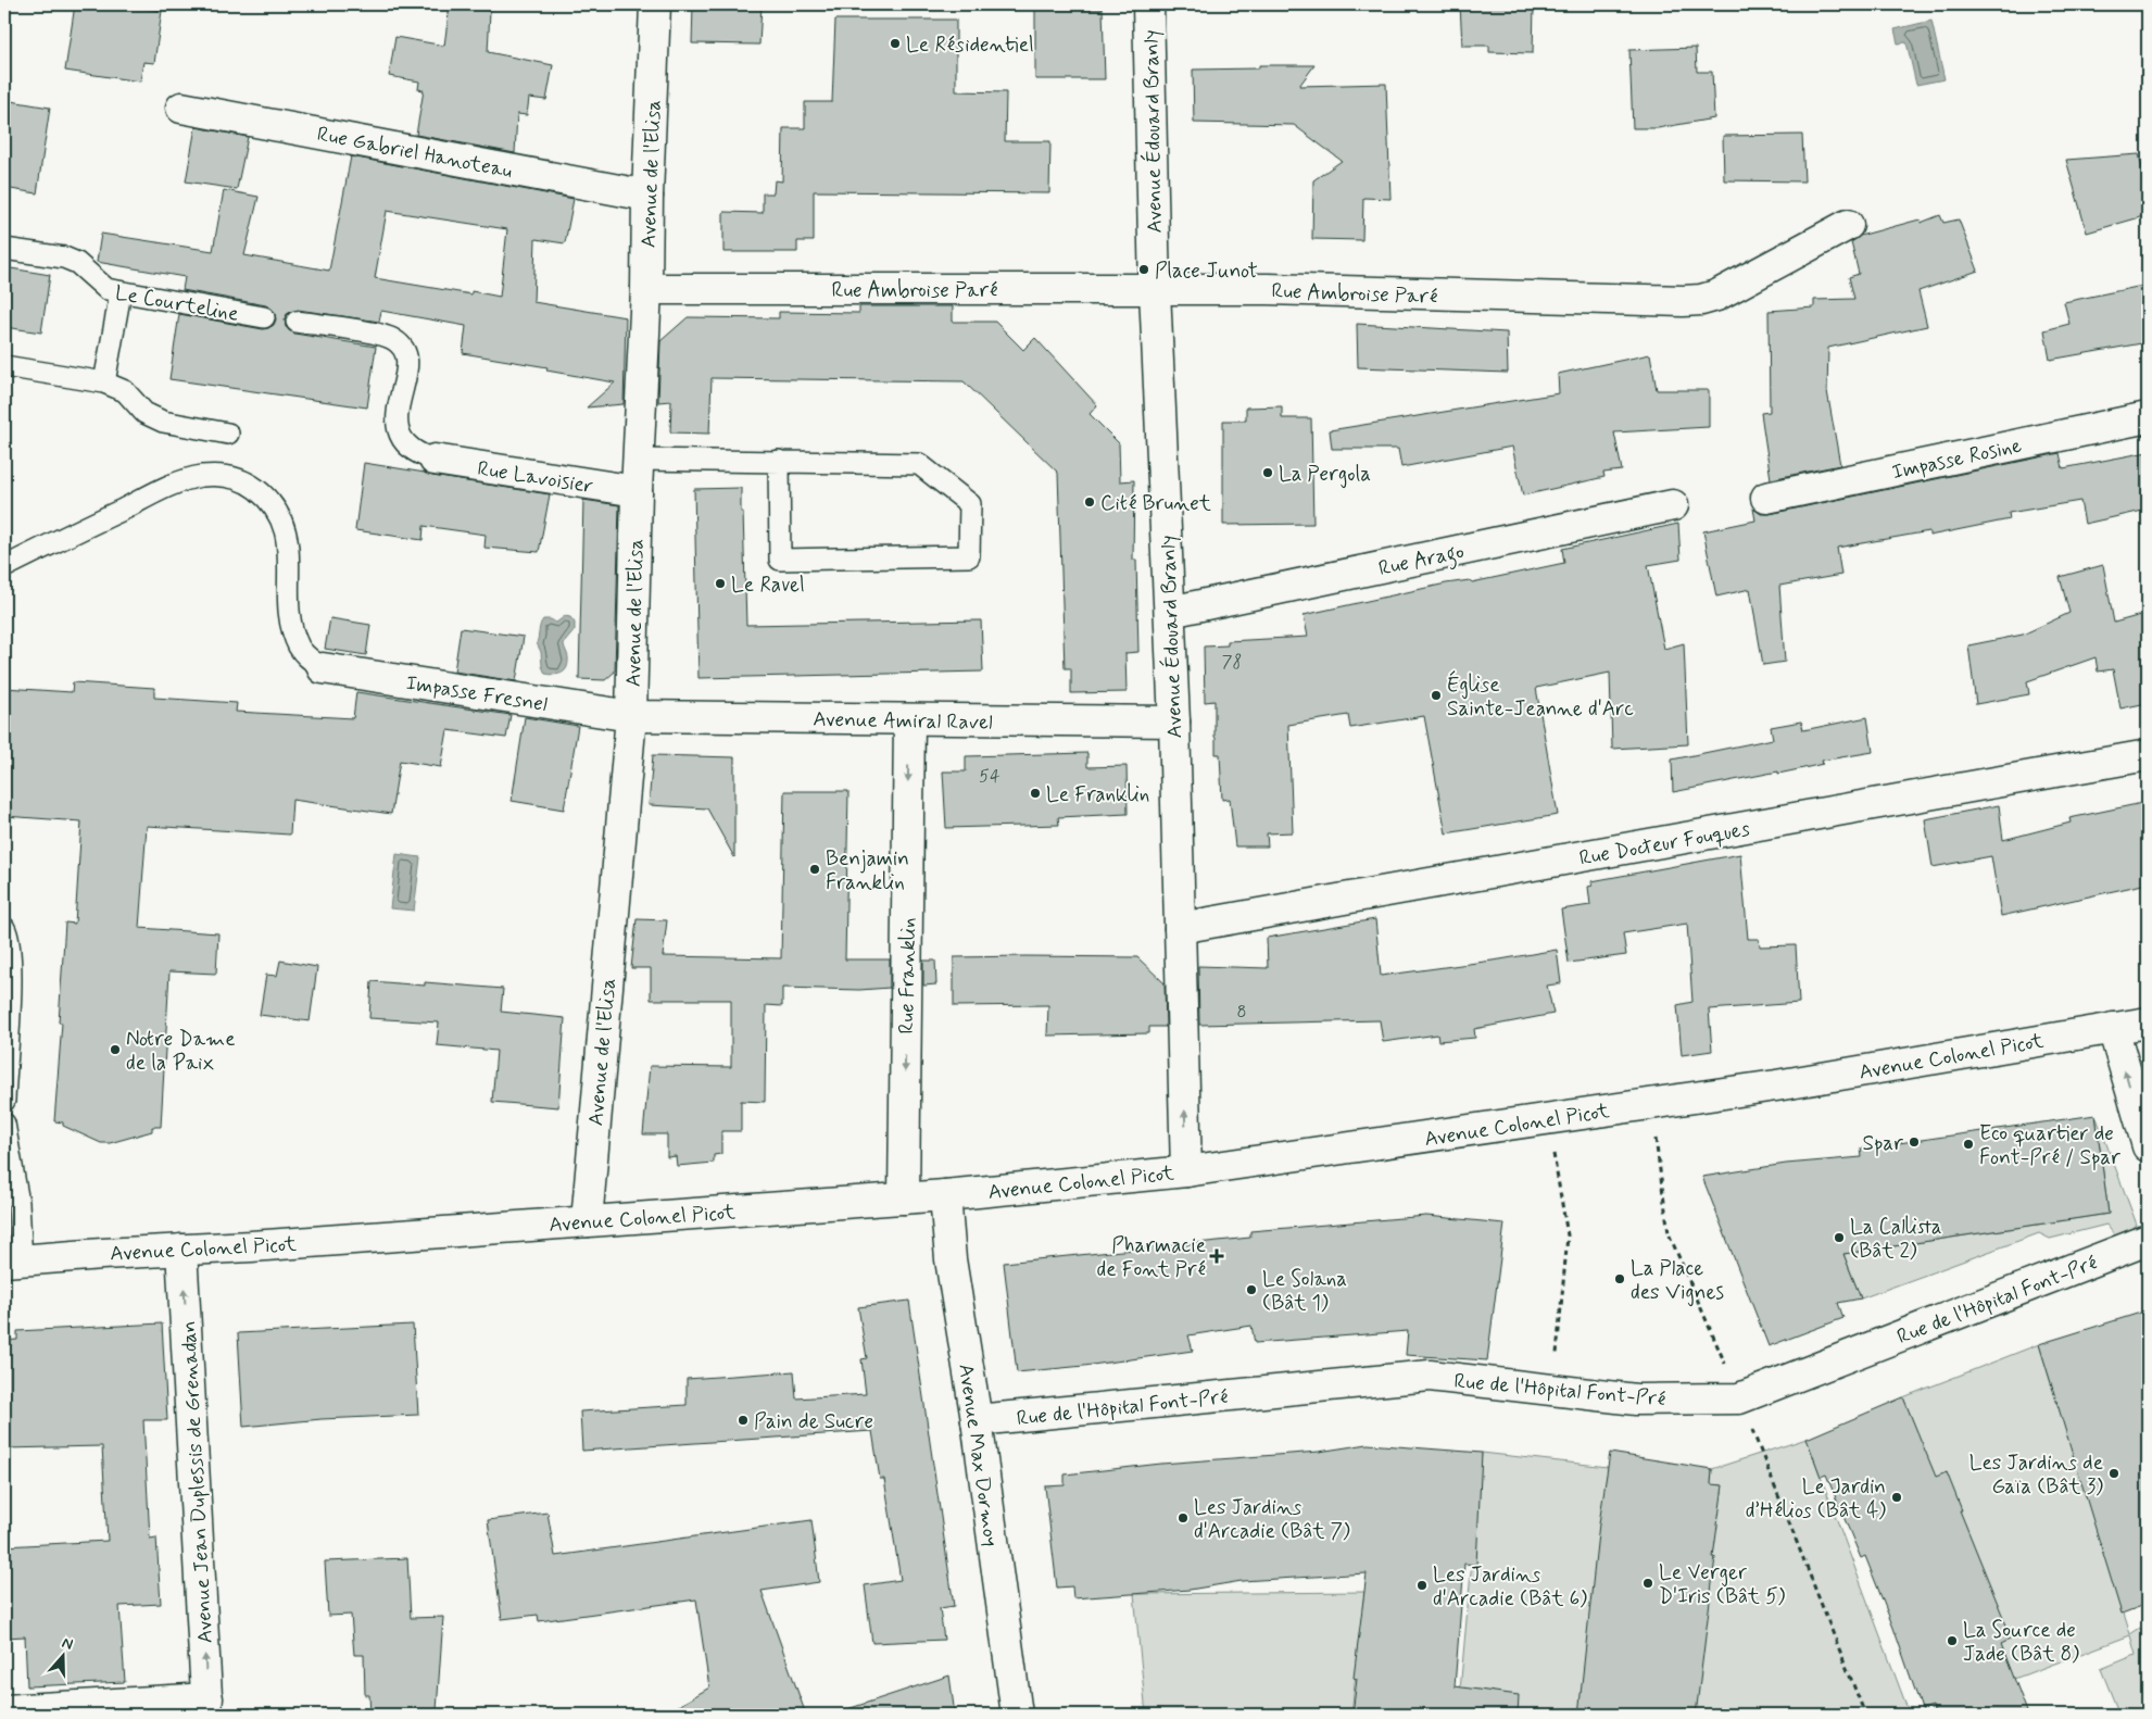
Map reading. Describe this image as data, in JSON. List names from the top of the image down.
{
  "streets": {
    "street": [
      "Avenue Édouard Branly",
      "Rue Gabriel Hanoteau",
      "Avenue de l'Elisa",
      "Rue Ambroise Paré",
      "Impasse Rosine",
      "Rue Lavoisier",
      "Rue Arago",
      "Impasse Fresnel",
      "Avenue Amiral Ravel",
      "Rue Docteur Fouques",
      "Rue Franklin",
      "Avenue Colonel Picot",
      "Rue de l'Hôpital Font-Pré",
      "Avenue Max Dormoy",
      "Avenue Jean Duplessis de Grenadan"
    ],
    "lane": ["Le Courteline"]
  },
  "crossings": [
    ["Avenue Édouard Branly", "Rue Ambroise Paré"],
    ["Avenue Édouard Branly", "Rue Arago"],
    ["Avenue Édouard Branly", "Avenue Amiral Ravel"],
    ["Avenue Édouard Branly", "Rue Docteur Fouques"],
    ["Avenue Édouard Branly", "Avenue Colonel Picot"],
    ["Rue Gabriel Hanoteau", "Avenue de l'Elisa"],
    ["Avenue de l'Elisa", "Rue Ambroise Paré"],
    ["Avenue de l'Elisa", "Rue Lavoisier"],
    ["Avenue de l'Elisa", "Impasse Fresnel"],
    ["Avenue de l'Elisa", "Avenue Amiral Ravel"],
    ["Avenue de l'Elisa", "Avenue Colonel Picot"],
    ["Impasse Fresnel", "Avenue Amiral Ravel"],
    ["Avenue Amiral Ravel", "Rue Franklin"],
    ["Rue Franklin", "Avenue Colonel Picot"],
    ["Avenue Colonel Picot", "Avenue Max Dormoy"],
    ["Avenue Colonel Picot", "Avenue Jean Duplessis de Grenadan"],
    ["Rue de l'Hôpital Font-Pré", "Avenue Max Dormoy"]
  ],
  "one_way": ["Rue Franklin", "Avenue Jean Duplessis de Grenadan"],
  "places": {
    "other": [
      "Le Résidentiel",
      "Place Junot",
      "La Pergola",
      "Cité Brunet",
      "Le Ravel",
      "Église Sainte-Jeanne d'Arc",
      "Le Franklin",
      "Benjamin Franklin",
      "Notre Dame de la Paix",
      "Spar",
      "Eco quartier de Font-Pré / Spar",
      "La Callista (Bât 2)",
      "La Place des Vignes",
      "Le Solana (Bât 1)",
      "Pain de Sucre",
      "Les Jardins de Gaïa (Bât 3)",
      "Le Jardin d’Hélios (Bât 4)",
      "Les Jardins d'Arcadie (Bât 7)",
      "Le Verger D'Iris (Bât 5)",
      "Les Jardins d'Arcadie (Bât 6)",
      "La Source de Jade (Bât 8)"
    ],
    "health": ["Pharmacie de Font Pré"]
  },
  "house_numbers": ["78", "54", "8"],
  "north": "top"
}
